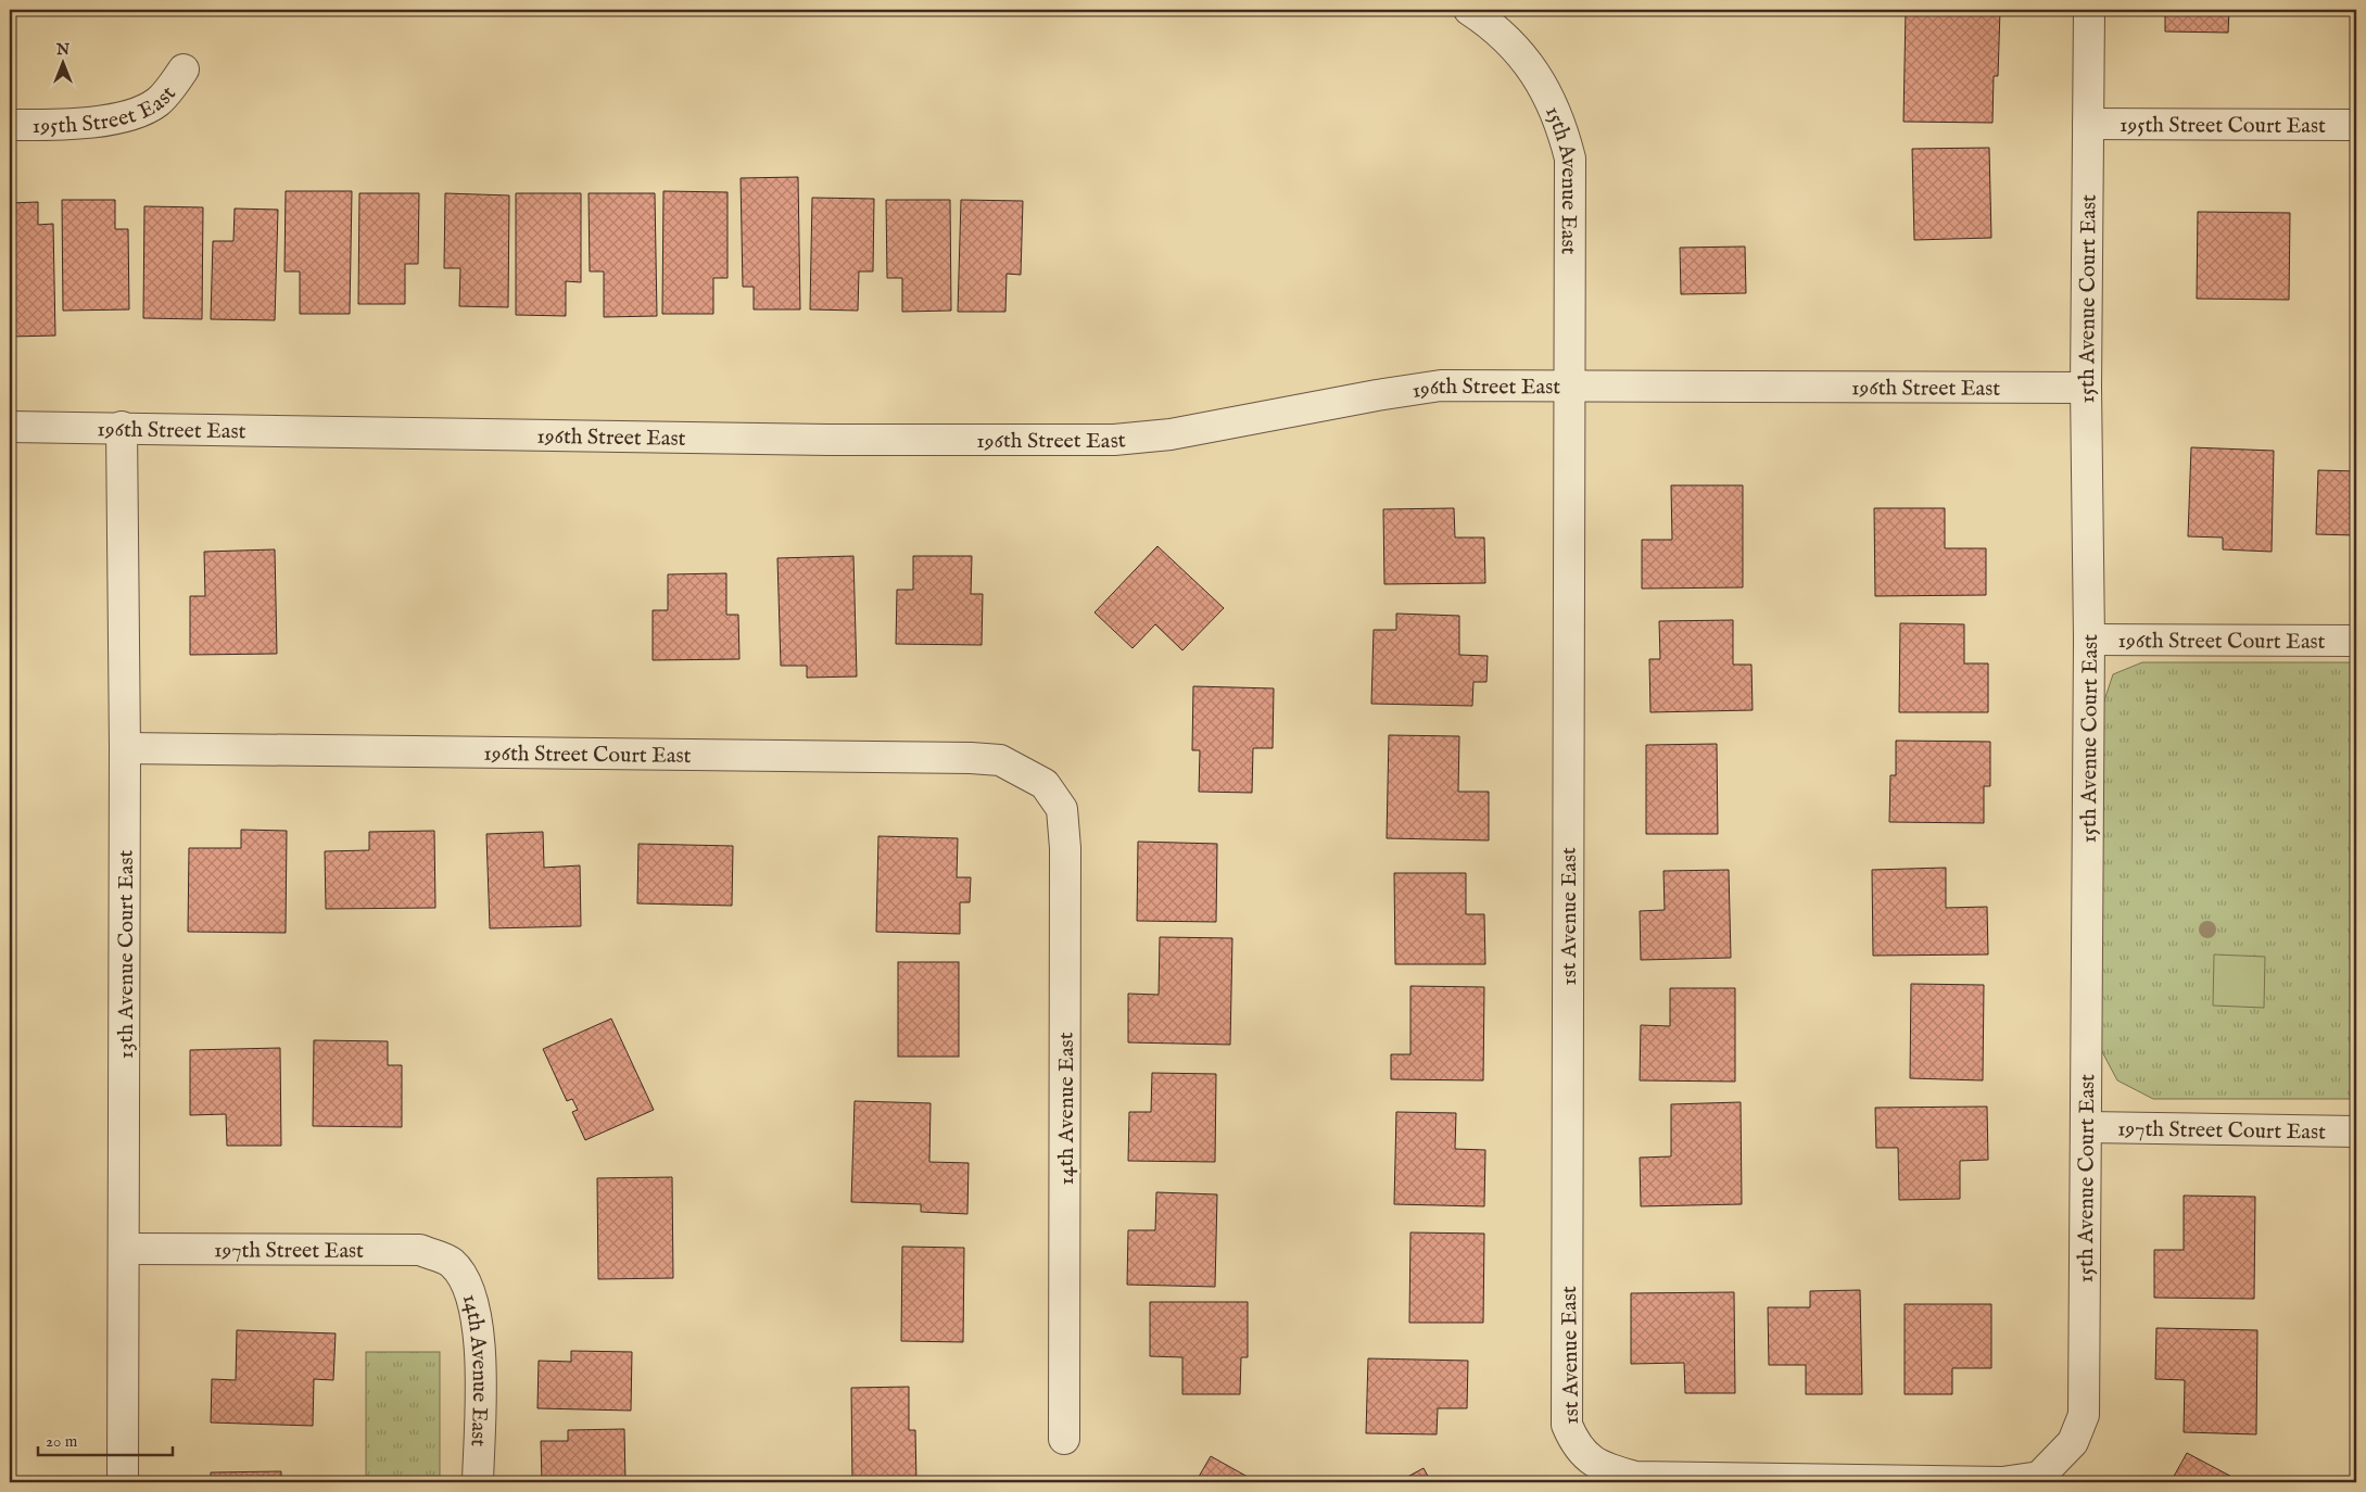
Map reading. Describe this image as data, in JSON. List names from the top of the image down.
{
  "streets": {
    "street": [
      "195th Street East",
      "195th Street Court East",
      "15th Avenue East",
      "15th Avenue Court East",
      "196th Street East",
      "196th Street Court East",
      "1st Avenue East",
      "13th Avenue Court East",
      "14th Avenue East",
      "197th Street Court East",
      "197th Street East"
    ]
  },
  "crossings": [
    ["195th Street Court East", "15th Avenue Court East"],
    ["15th Avenue East", "196th Street East"],
    ["15th Avenue East", "1st Avenue East"],
    ["15th Avenue Court East", "196th Street East"],
    ["15th Avenue Court East", "196th Street Court East"],
    ["15th Avenue Court East", "1st Avenue East"],
    ["15th Avenue Court East", "197th Street Court East"],
    ["196th Street East", "1st Avenue East"],
    ["196th Street East", "13th Avenue Court East"],
    ["196th Street Court East", "13th Avenue Court East"],
    ["196th Street Court East", "14th Avenue East"],
    ["13th Avenue Court East", "197th Street East"],
    ["14th Avenue East", "197th Street East"]
  ],
  "scale_bar": "20 m",
  "north": "top"
}
